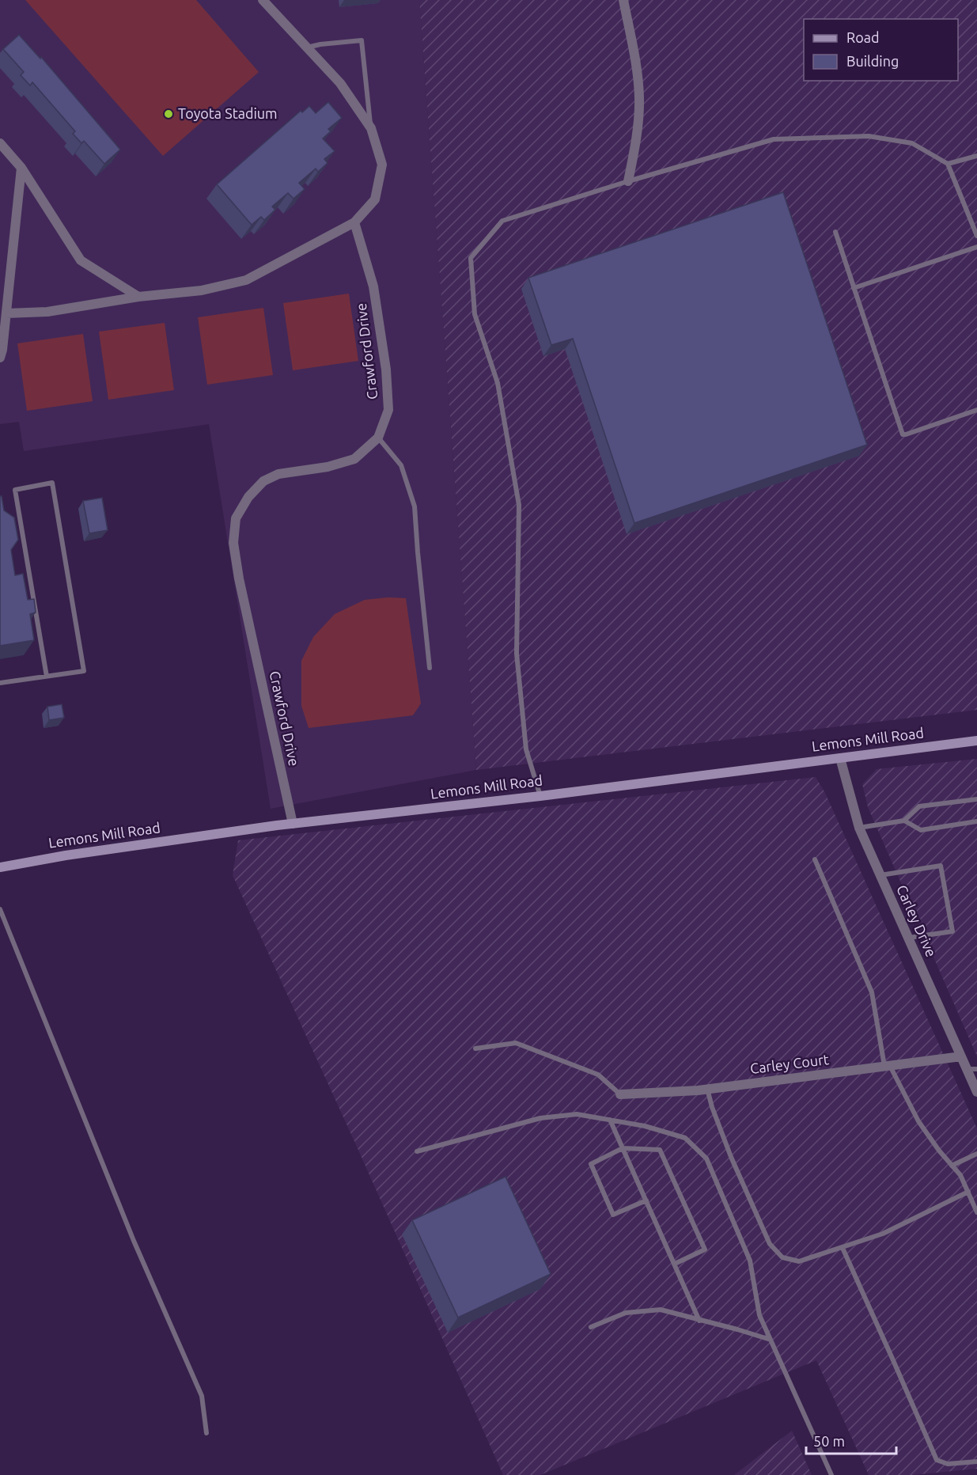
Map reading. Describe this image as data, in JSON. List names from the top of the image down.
{
  "streets": {
    "street": [
      "Crawford Drive",
      "Lemons Mill Road",
      "Carley Drive",
      "Carley Court"
    ]
  },
  "crossings": [
    ["Crawford Drive", "Lemons Mill Road"],
    ["Lemons Mill Road", "Carley Drive"],
    ["Carley Drive", "Carley Court"]
  ],
  "places": ["Toyota Stadium"],
  "legend": ["Road", "Building"],
  "scale_bar": "50 m"
}
